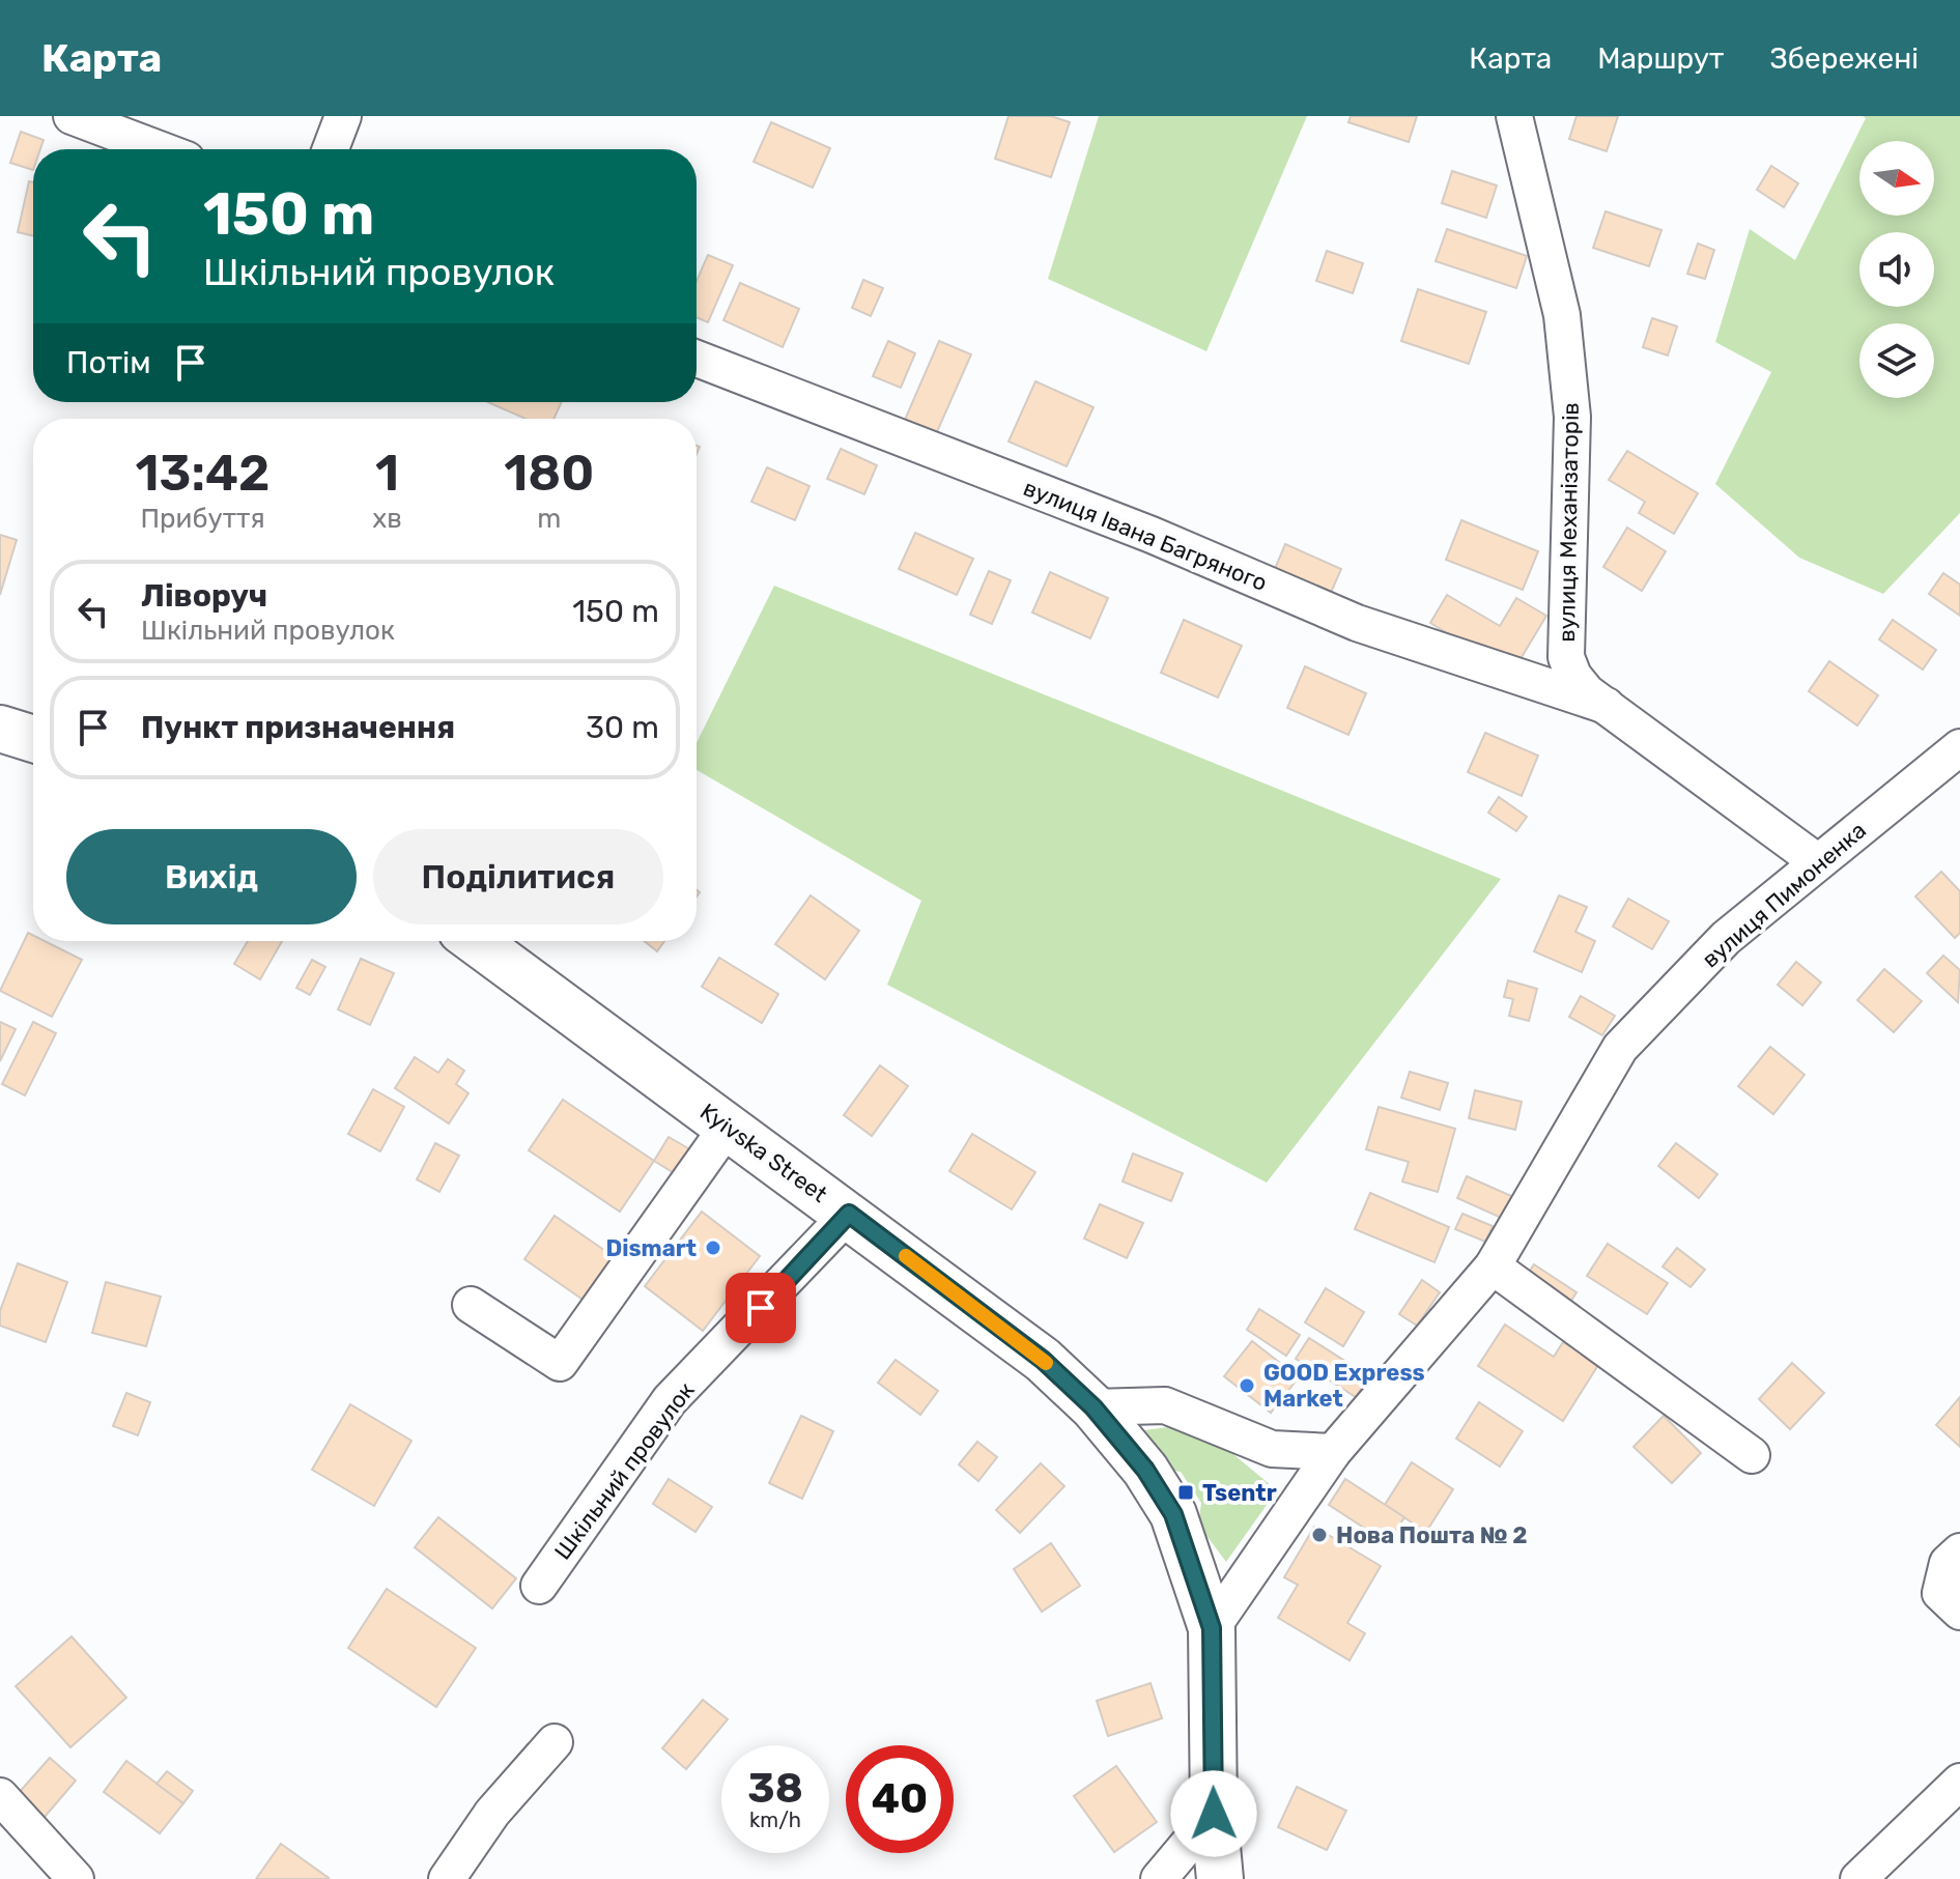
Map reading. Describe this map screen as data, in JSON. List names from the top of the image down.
{
  "streets": {
    "street": [
      "вулиця Механізаторів",
      "вулиця Івана Багряного",
      "вулиця Пимоненка",
      "Kyivska Street",
      "Шкільний провулок"
    ]
  },
  "crossings": [
    ["вулиця Механізаторів", "вулиця Івана Багряного"],
    ["вулиця Механізаторів", "вулиця Пимоненка"],
    ["вулиця Пимоненка", "Kyivska Street"],
    ["Kyivska Street", "Шкільний провулок"]
  ],
  "places": {
    "other": ["Dismart", "GOOD Express Market", "Нова Пошта № 2"],
    "transit": ["Tsentr"]
  },
  "north": "right",
  "page": {
    "header": "Карта",
    "nav": ["Карта", "Маршрут", "Збережені"],
    "turn": ["150 m", "Шкільний провулок"],
    "then": "Потім",
    "eta": [
      "13:42",
      "Прибуття",
      "1",
      "хв",
      "180",
      "m"
    ],
    "list": [
      {
        "name": "Ліворуч",
        "note": "Шкільний провулок",
        "value": "150 m"
      },
      {
        "name": "Пункт призначення",
        "value": "30 m"
      }
    ],
    "buttons": ["Вихід", "Поділитися"],
    "speed": "38 km/h",
    "limit": "40"
  }
}
